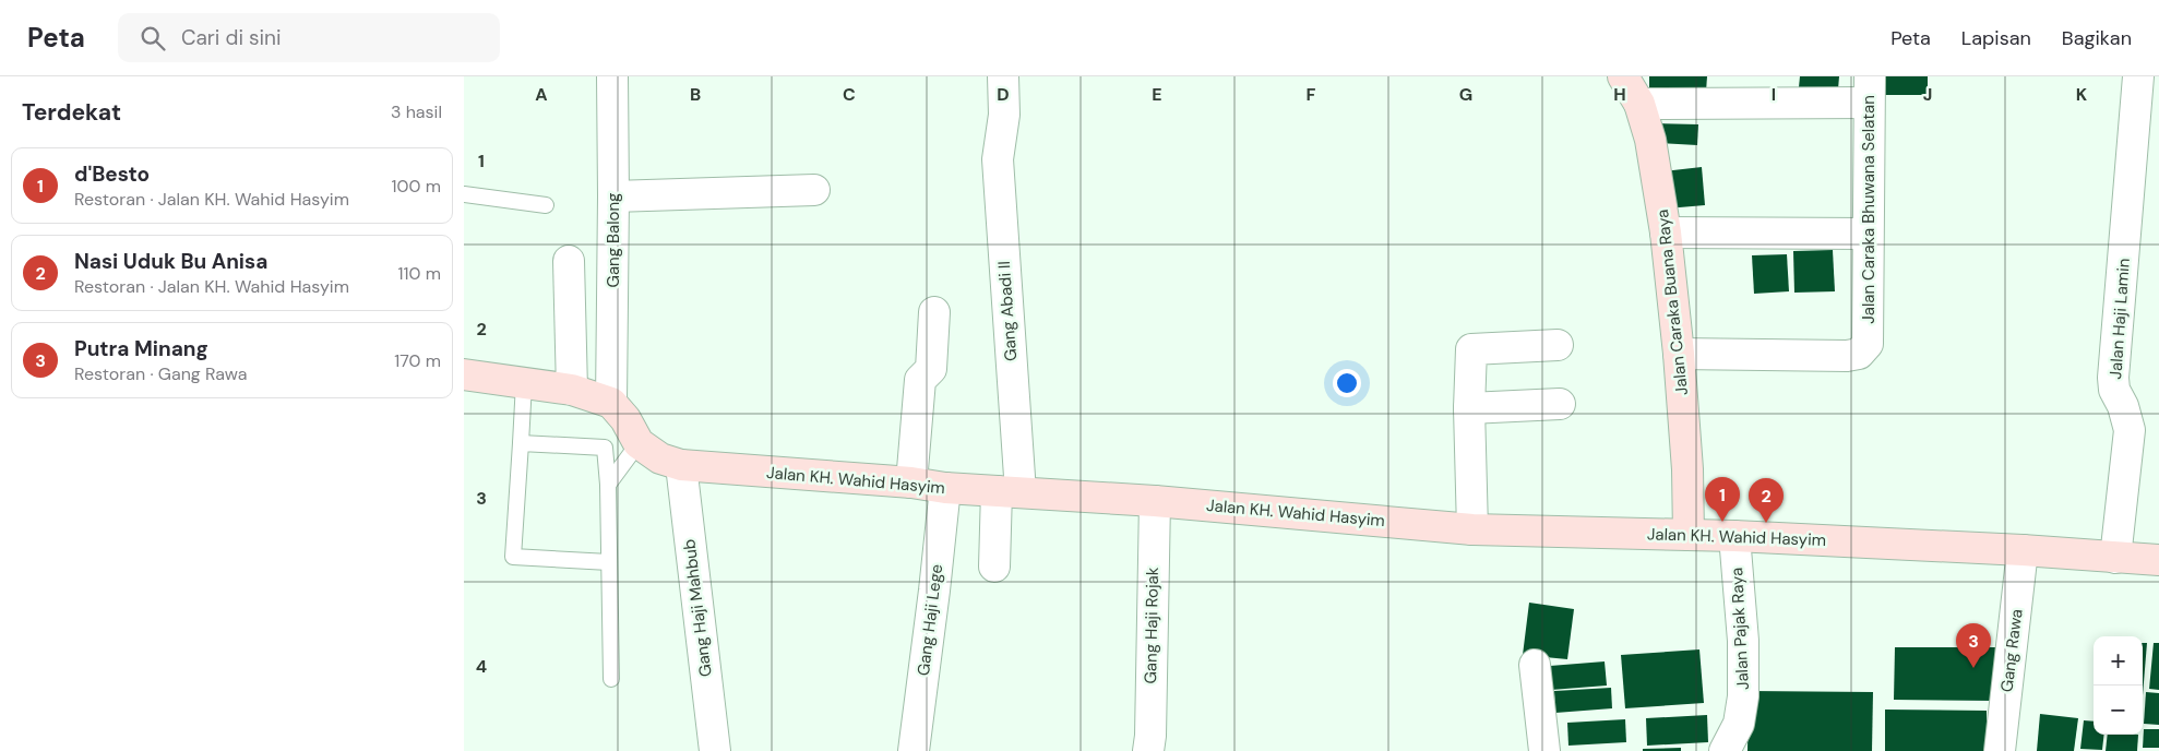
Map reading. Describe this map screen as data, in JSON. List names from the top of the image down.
{
  "streets": {
    "street": [
      "Jalan Caraka Bhuwana Selatan",
      "Gang Balong",
      "Jalan Caraka Buana Raya",
      "Gang Abadi II",
      "Jalan Haji Lamin",
      "Jalan KH. Wahid Hasyim",
      "Gang Haji Mahbub",
      "Gang Haji Lege",
      "Gang Haji Rojak",
      "Jalan Pajak Raya",
      "Gang Rawa"
    ]
  },
  "crossings": [
    ["Jalan Caraka Bhuwana Selatan", "Jalan Caraka Buana Raya"],
    ["Gang Balong", "Jalan KH. Wahid Hasyim"],
    ["Jalan Caraka Buana Raya", "Jalan KH. Wahid Hasyim"],
    ["Gang Abadi II", "Jalan KH. Wahid Hasyim"],
    ["Jalan Haji Lamin", "Jalan KH. Wahid Hasyim"],
    ["Jalan KH. Wahid Hasyim", "Gang Haji Mahbub"],
    ["Jalan KH. Wahid Hasyim", "Gang Haji Lege"],
    ["Jalan KH. Wahid Hasyim", "Gang Haji Rojak"],
    ["Jalan KH. Wahid Hasyim", "Jalan Pajak Raya"],
    ["Jalan KH. Wahid Hasyim", "Gang Rawa"]
  ],
  "page": {
    "header": "Peta",
    "search": "Cari di sini",
    "nav": ["Peta", "Lapisan", "Bagikan"],
    "heading": ["Terdekat", "3 hasil"],
    "list": [
      {
        "mark": "1",
        "name": "d'Besto",
        "note": "Restoran · Jalan KH. Wahid Hasyim",
        "value": "100 m"
      },
      {
        "mark": "2",
        "name": "Nasi Uduk Bu Anisa",
        "note": "Restoran · Jalan KH. Wahid Hasyim",
        "value": "110 m"
      },
      {
        "mark": "3",
        "name": "Putra Minang",
        "note": "Restoran · Gang Rawa",
        "value": "170 m"
      }
    ],
    "pins": ["1", "2", "3"],
    "map_buttons": ["+", "−"]
  },
  "grid": {
    "columns": [
      "A",
      "B",
      "C",
      "D",
      "E",
      "F",
      "G",
      "H",
      "I",
      "J",
      "K"
    ],
    "rows": [
      "1",
      "2",
      "3",
      "4"
    ]
  }
}
